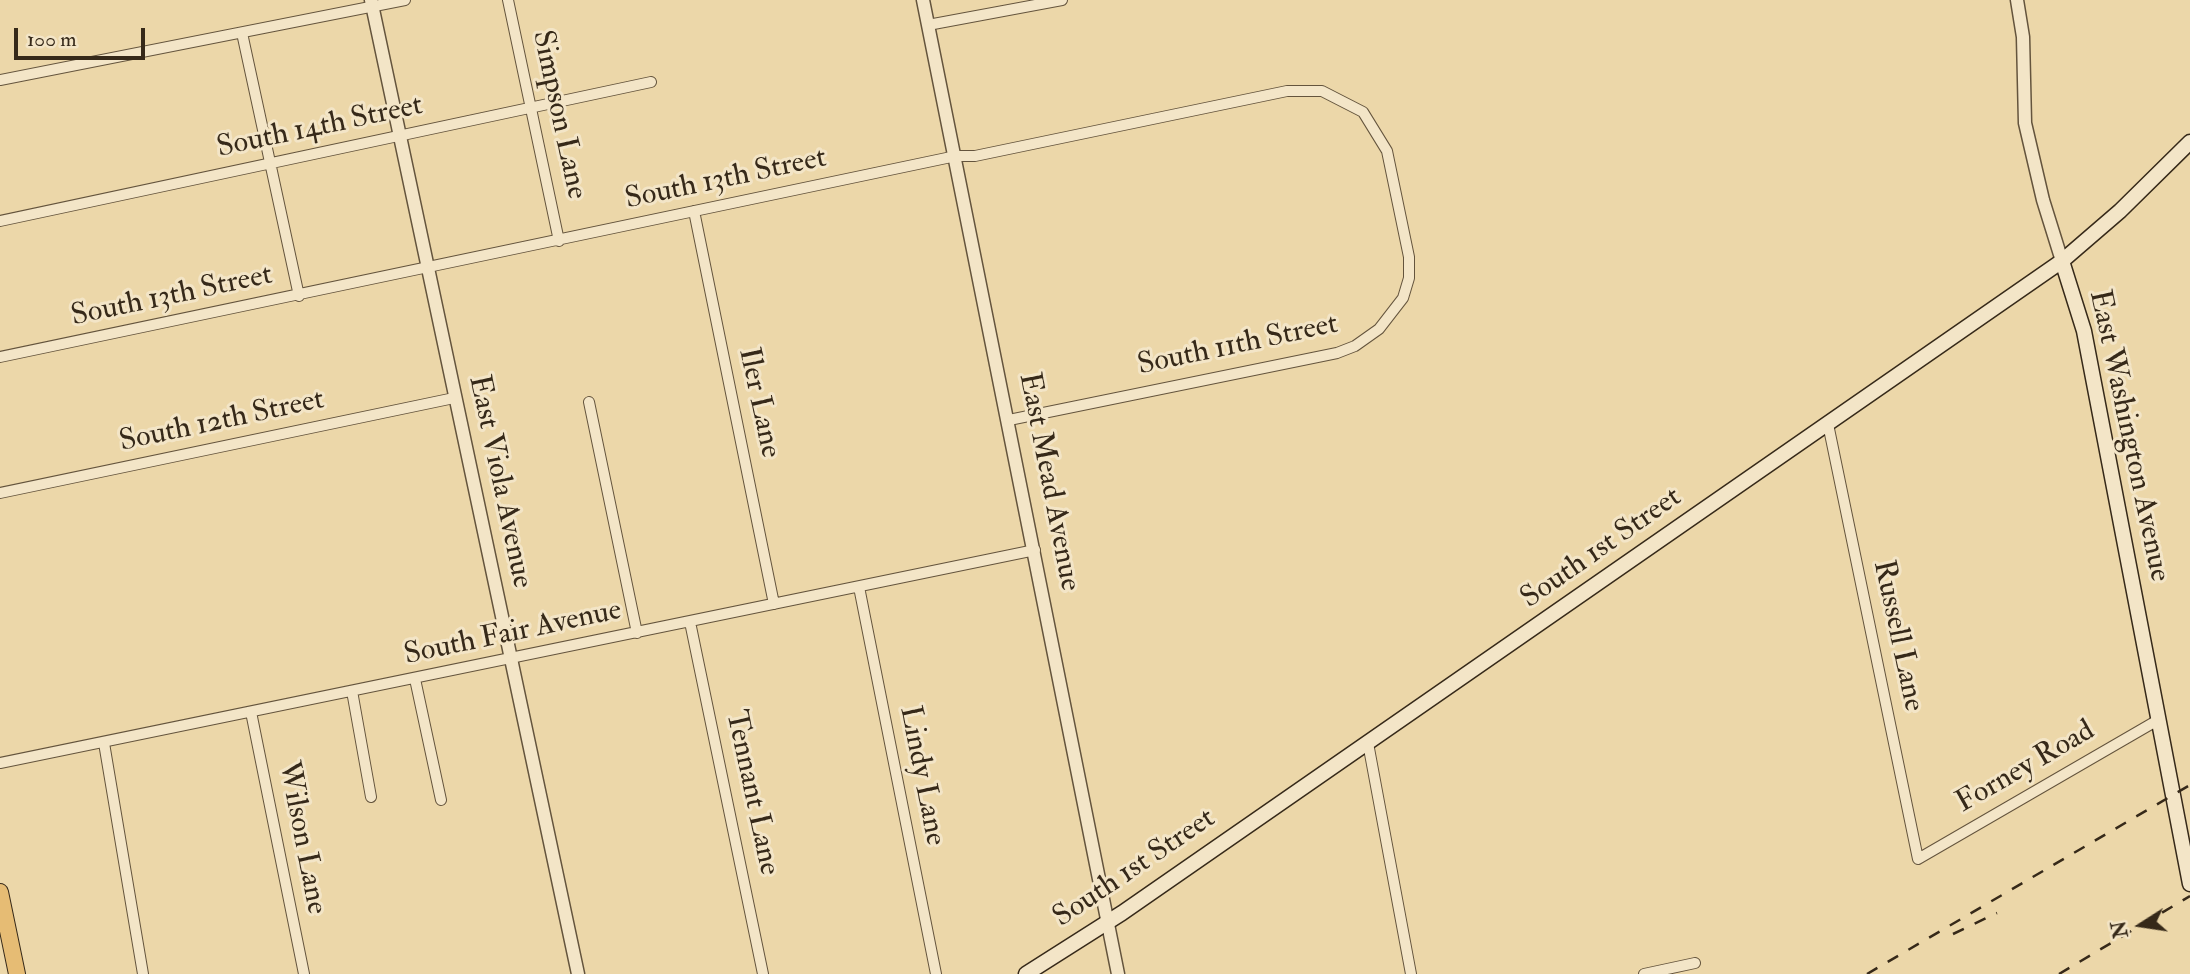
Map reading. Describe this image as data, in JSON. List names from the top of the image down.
{
  "streets": {
    "main road": ["East Washington Avenue", "South 1st Street"],
    "street": [
      "Simpson Lane",
      "South 14th Street",
      "South 13th Street",
      "South 11th Street",
      "Iler Lane",
      "South 12th Street",
      "East Viola Avenue",
      "East Mead Avenue",
      "South Fair Avenue",
      "Russell Lane",
      "Forney Road",
      "Lindy Lane",
      "Tennant Lane",
      "Wilson Lane"
    ]
  },
  "crossings": [
    ["Simpson Lane", "South 14th Street"],
    ["Simpson Lane", "South 13th Street"],
    ["South 14th Street", "East Viola Avenue"],
    ["South 13th Street", "South 11th Street"],
    ["South 13th Street", "Iler Lane"],
    ["South 13th Street", "East Viola Avenue"],
    ["South 13th Street", "East Mead Avenue"],
    ["South 11th Street", "East Mead Avenue"],
    ["Iler Lane", "South Fair Avenue"],
    ["South 12th Street", "East Viola Avenue"],
    ["East Washington Avenue", "South 1st Street"],
    ["East Washington Avenue", "Forney Road"],
    ["East Viola Avenue", "South Fair Avenue"],
    ["East Mead Avenue", "South 1st Street"],
    ["East Mead Avenue", "South Fair Avenue"],
    ["South 1st Street", "Russell Lane"],
    ["South Fair Avenue", "Lindy Lane"],
    ["South Fair Avenue", "Tennant Lane"],
    ["South Fair Avenue", "Wilson Lane"],
    ["Russell Lane", "Forney Road"]
  ],
  "scale_bar": "100 m",
  "north": "left"
}
